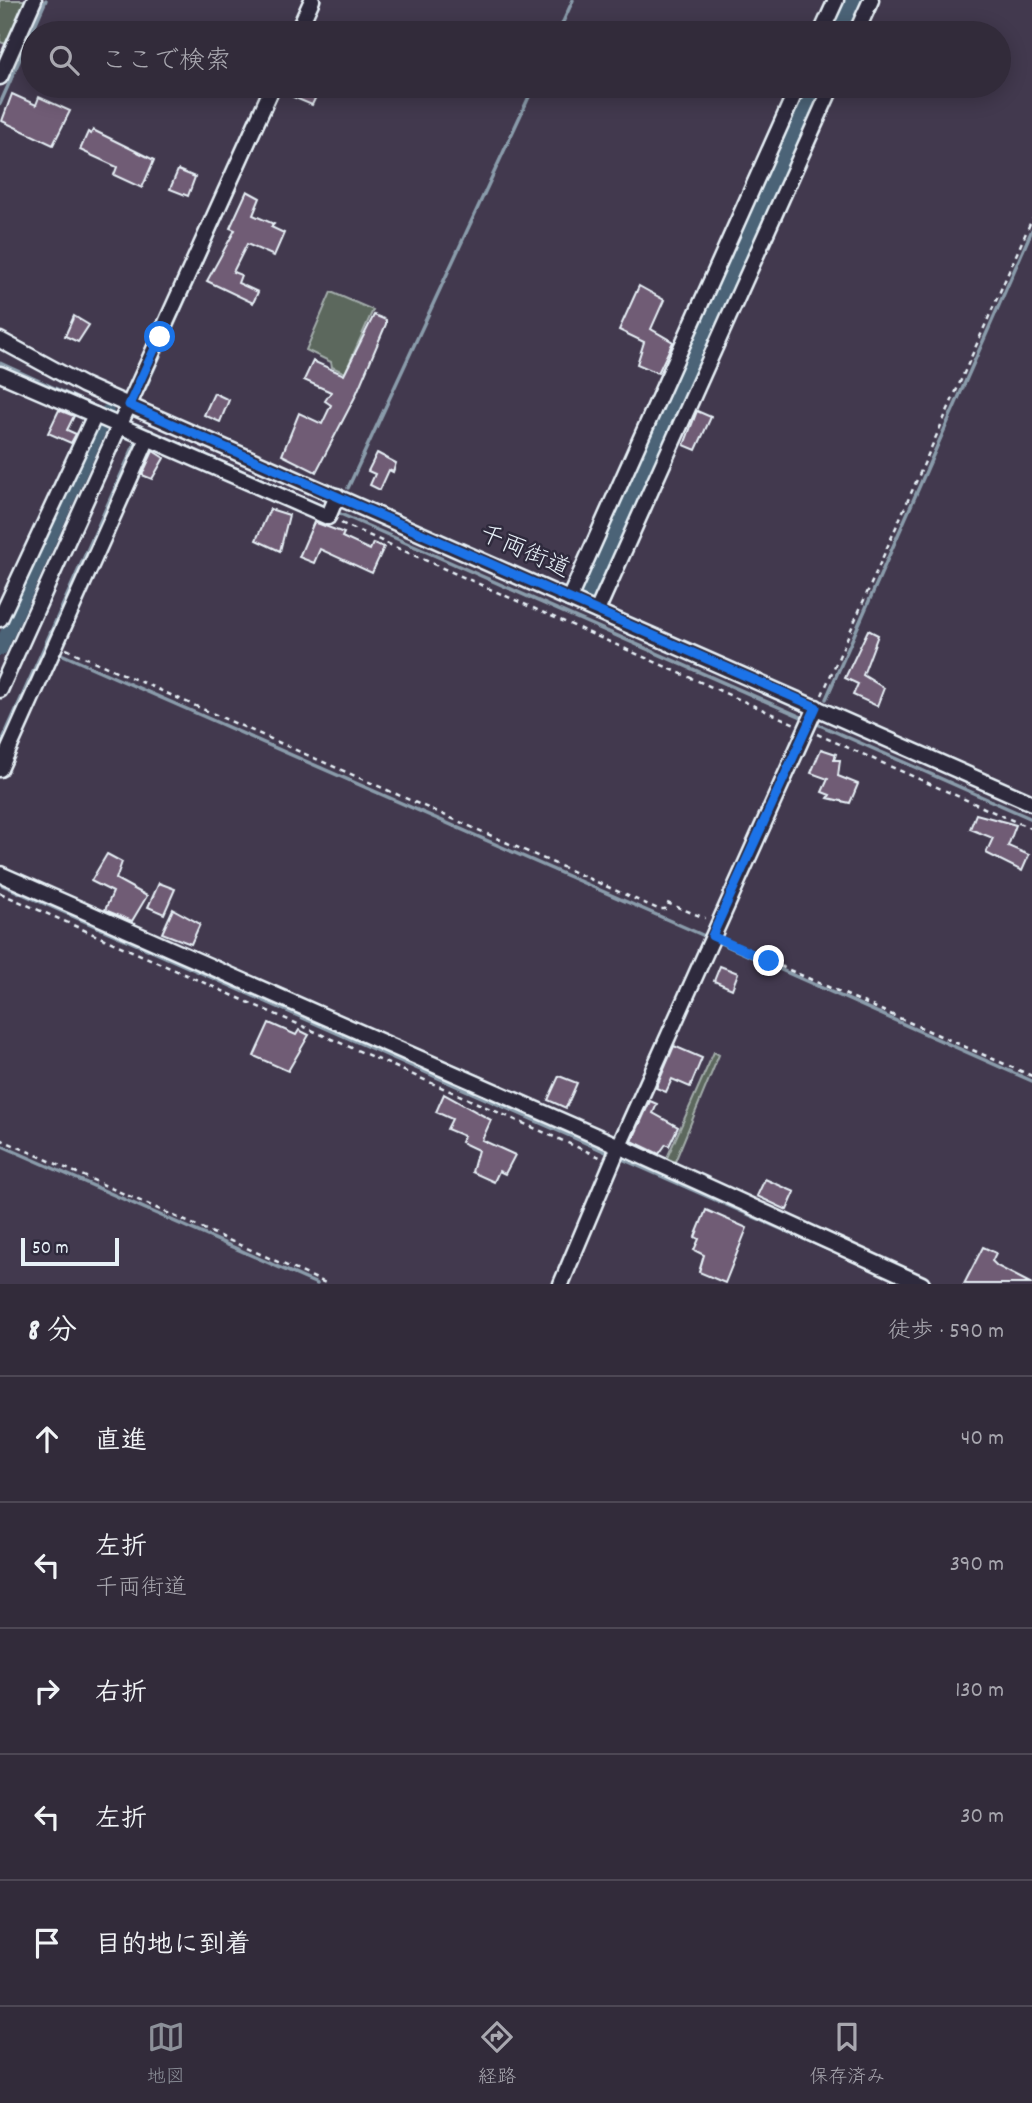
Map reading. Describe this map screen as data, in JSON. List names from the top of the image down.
{
  "streets": {
    "street": ["千両街道"]
  },
  "scale_bar": "50 m",
  "page": {
    "search": "ここで検索",
    "scale": "50 m",
    "heading": ["8 分", "徒歩 · 590 m"],
    "list": [
      ["直進", "40 m"],
      ["左折", "千両街道", "390 m"],
      ["右折", "130 m"],
      ["左折", "30 m"],
      "目的地に到着"
    ],
    "nav": ["地図", "経路", "保存済み"]
  }
}
